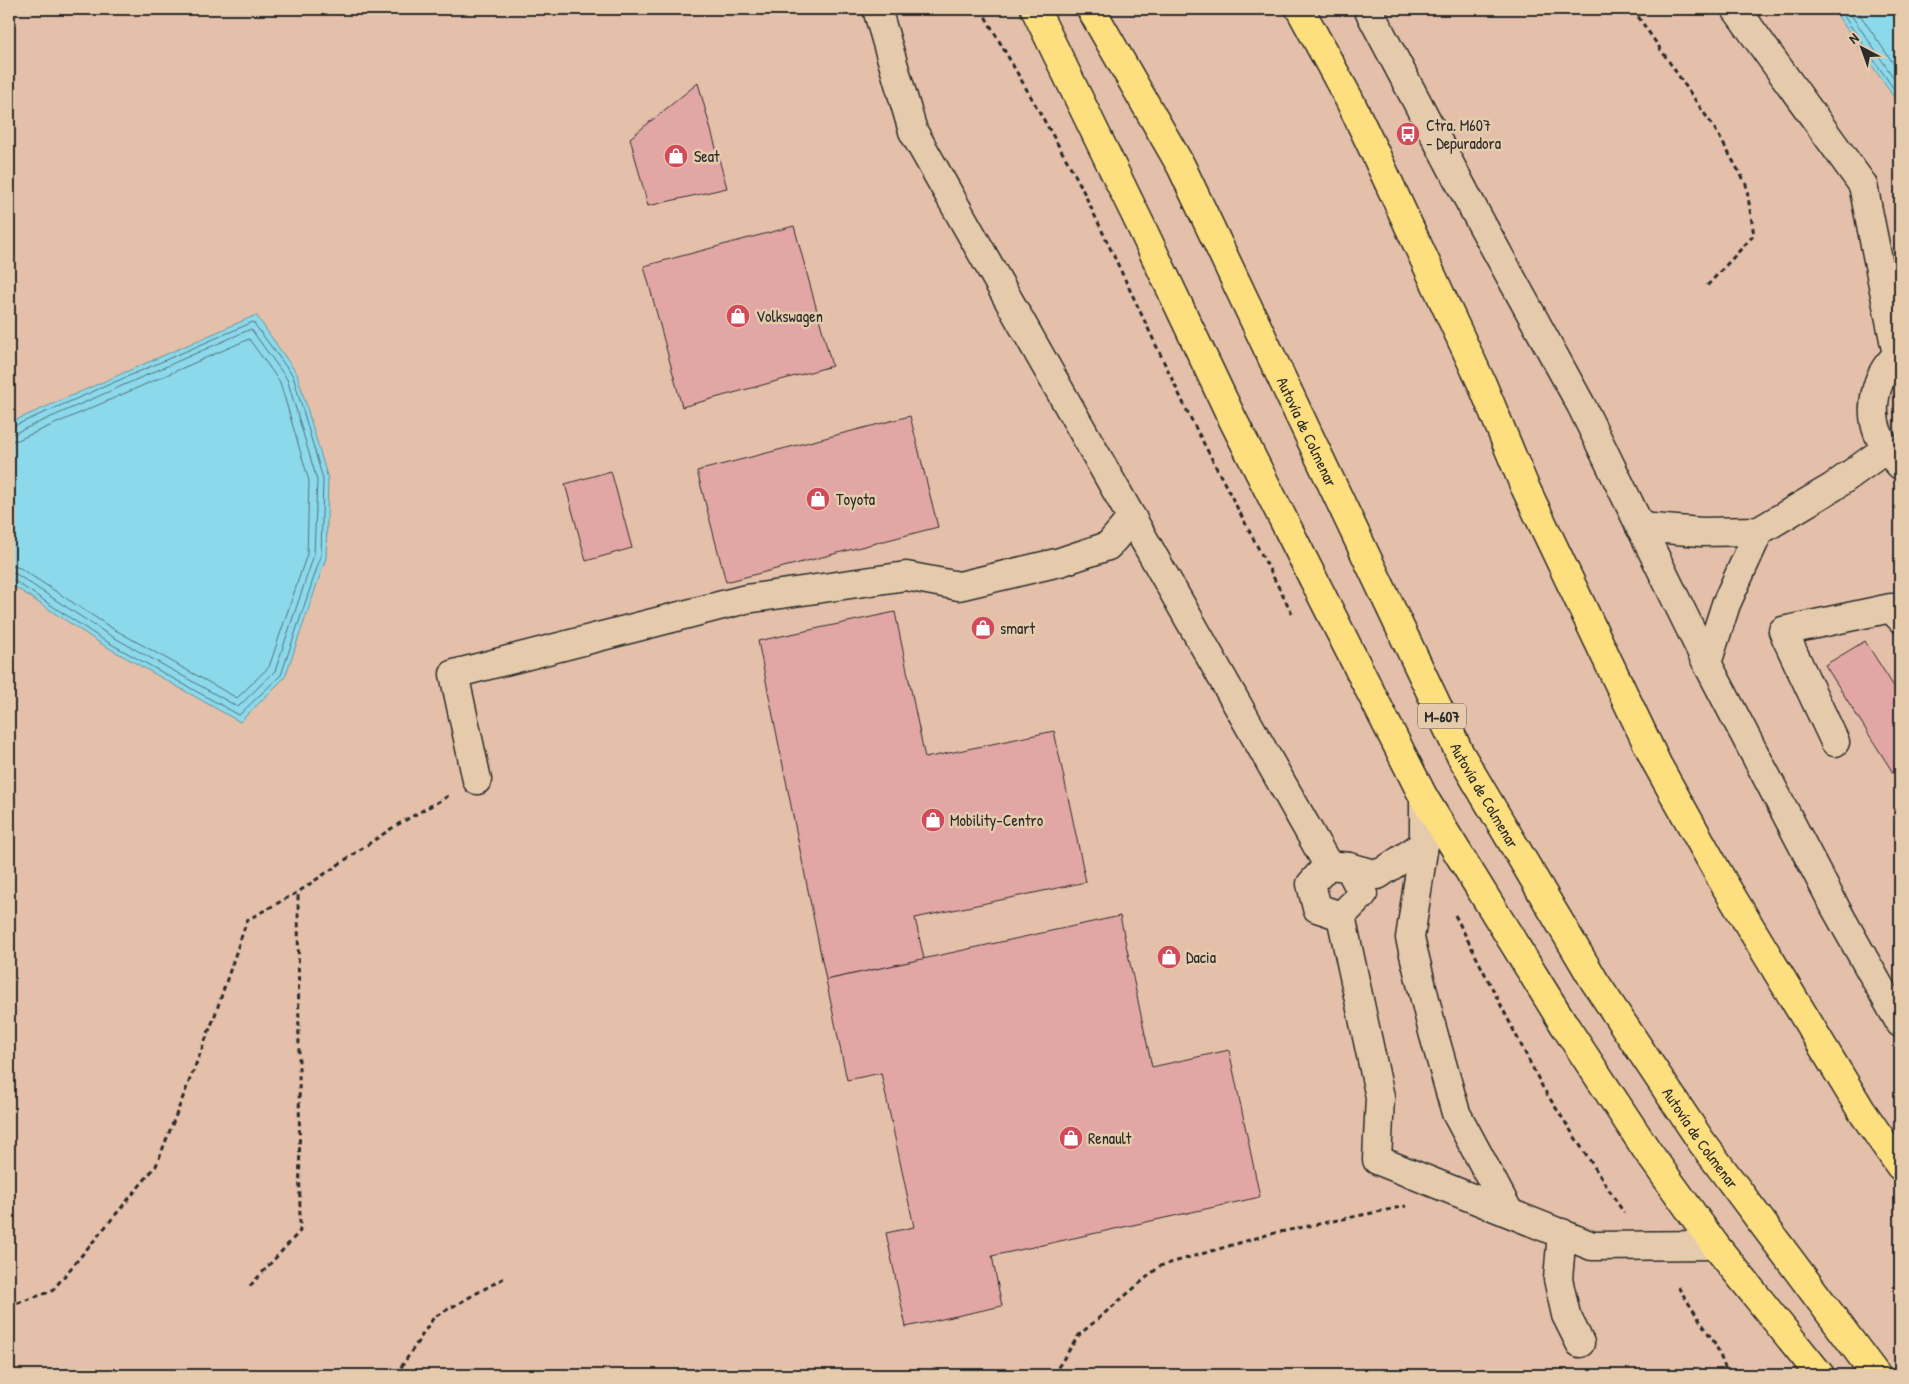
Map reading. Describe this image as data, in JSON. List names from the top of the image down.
{
  "streets": {
    "highway": ["Autovía de Colmenar", "M-607"]
  },
  "places": {
    "bus stop": ["Ctra. M607 - Depuradora"],
    "shop": [
      "Seat",
      "Volkswagen",
      "Toyota",
      "smart",
      "Mobility-Centro",
      "Dacia",
      "Renault"
    ]
  },
  "north": "top left"
}
